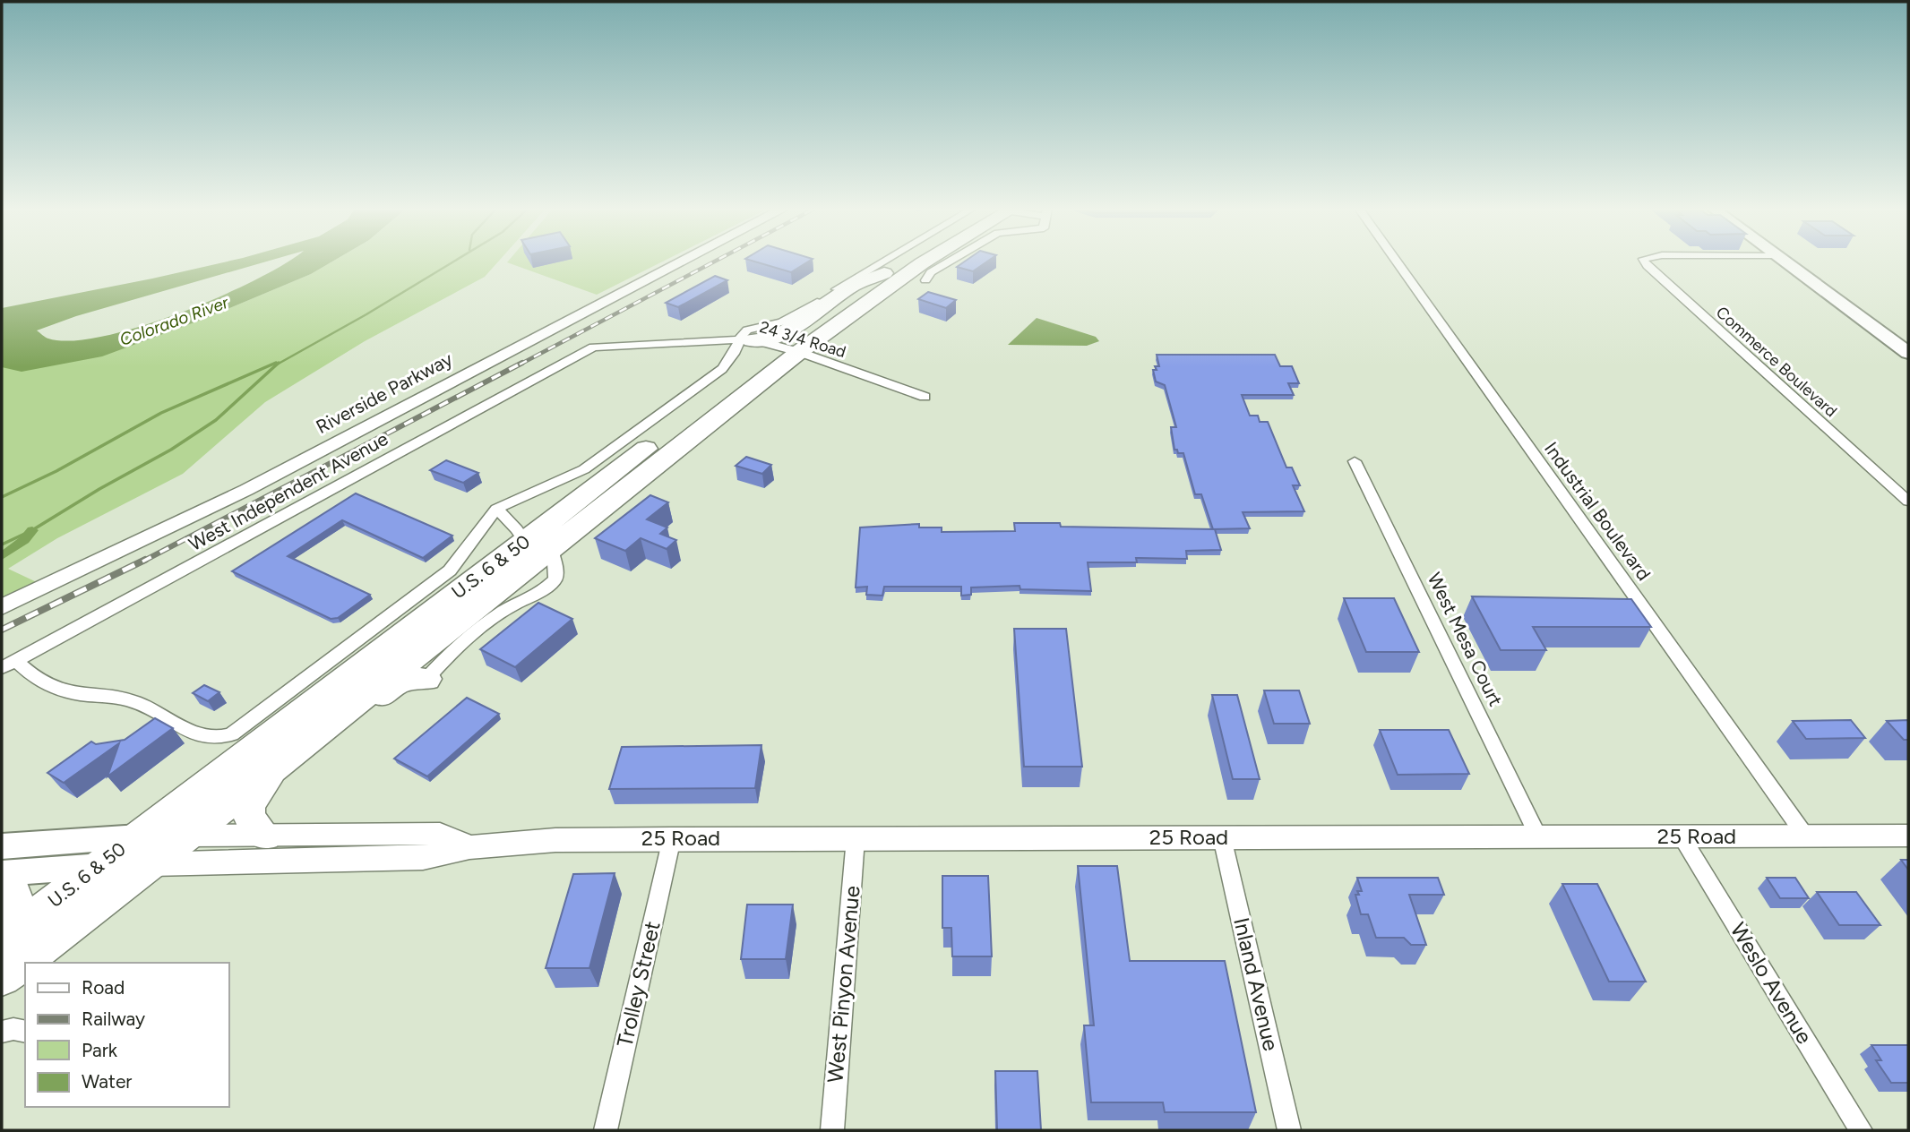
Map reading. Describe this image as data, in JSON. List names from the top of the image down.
{
  "streets": {
    "highway": ["U.S. 6 & 50"],
    "main road": ["Riverside Parkway", "25 Road"],
    "street": [
      "24 3/4 Road",
      "Commerce Boulevard",
      "West Independent Avenue",
      "Industrial Boulevard",
      "West Mesa Court",
      "Weslo Avenue",
      "Trolley Street",
      "West Pinyon Avenue",
      "Inland Avenue"
    ]
  },
  "crossings": [
    ["24 3/4 Road", "West Independent Avenue"],
    ["24 3/4 Road", "U.S. 6 & 50"],
    ["Industrial Boulevard", "25 Road"],
    ["U.S. 6 & 50", "25 Road"],
    ["West Mesa Court", "25 Road"],
    ["25 Road", "Weslo Avenue"],
    ["25 Road", "Trolley Street"],
    ["25 Road", "West Pinyon Avenue"],
    ["25 Road", "Inland Avenue"]
  ],
  "water": ["Colorado River"],
  "legend": [
    "Road",
    "Railway",
    "Park",
    "Water"
  ]
}
